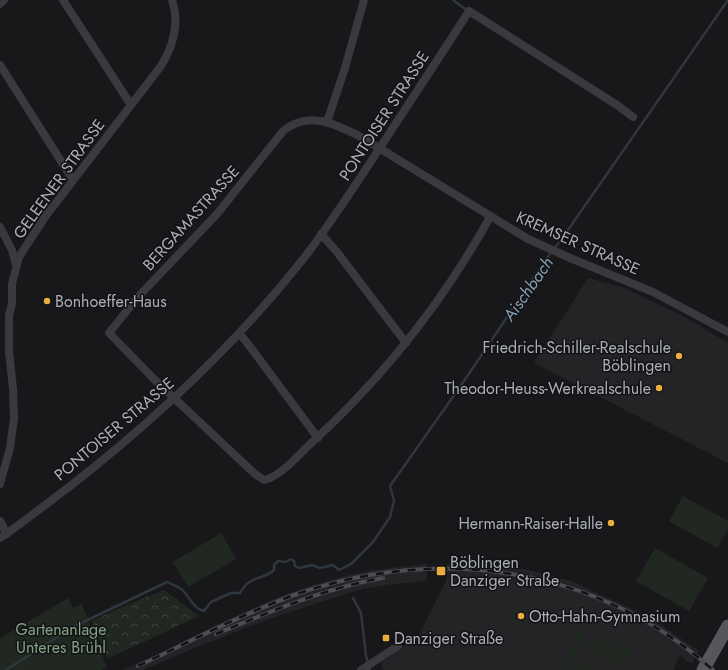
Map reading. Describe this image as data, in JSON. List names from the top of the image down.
{
  "streets": {
    "street": [
      "PONTOISER STRASSE",
      "GELEENER STRASSE",
      "BERGAMASTRASSE",
      "KREMSER STRASSE"
    ]
  },
  "crossings": [
    ["PONTOISER STRASSE", "BERGAMASTRASSE"],
    ["PONTOISER STRASSE", "KREMSER STRASSE"],
    ["BERGAMASTRASSE", "KREMSER STRASSE"]
  ],
  "water": ["Aischbach"],
  "parks": ["Gartenanlage Unteres Brühl"],
  "places": {
    "other": [
      "Bonhoeffer-Haus",
      "Friedrich-Schiller-Realschule Böblingen",
      "Theodor-Heuss-Werkrealschule",
      "Hermann-Raiser-Halle",
      "Otto-Hahn-Gymnasium"
    ],
    "transit": ["Böblingen Danziger Straße", "Danziger Straße"]
  }
}
